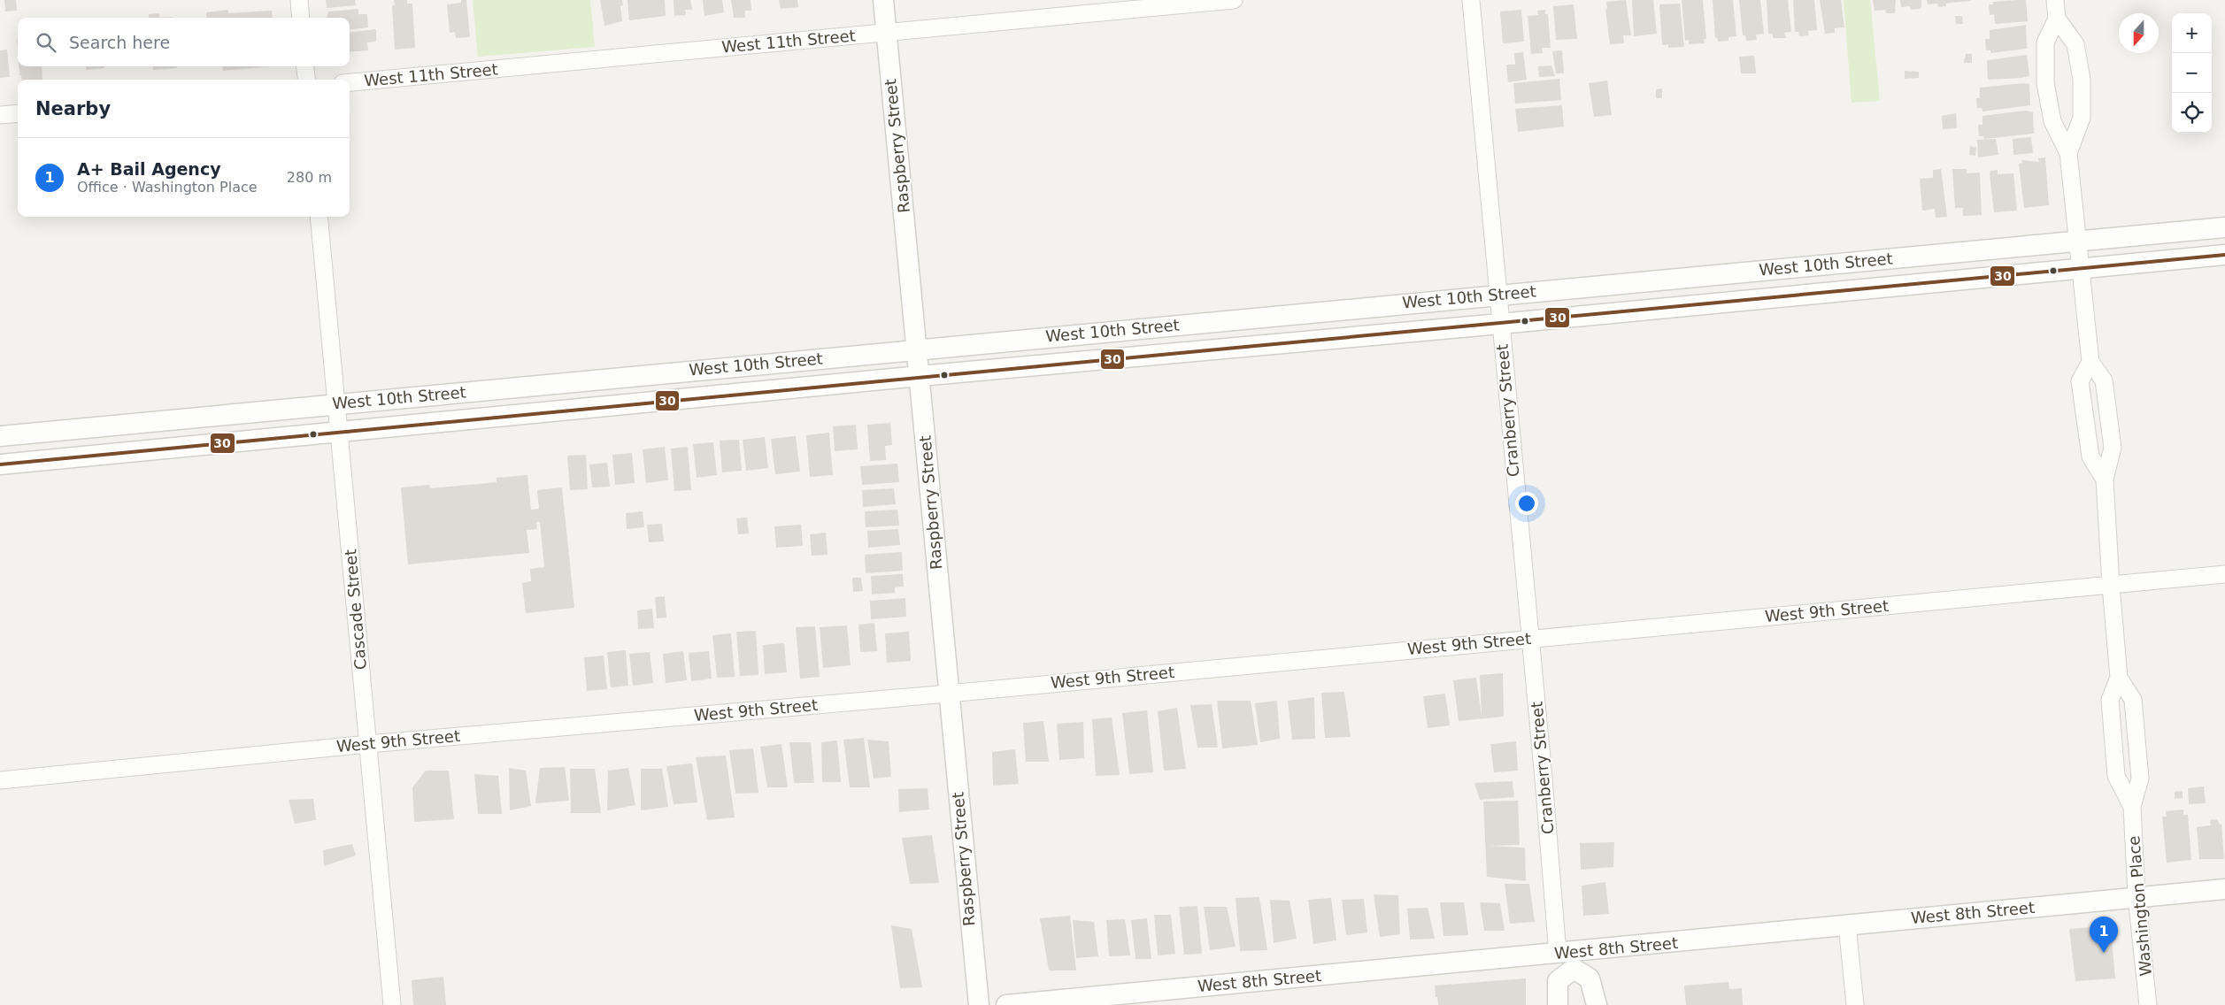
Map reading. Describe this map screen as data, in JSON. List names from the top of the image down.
{
  "streets": {
    "street": [
      "West 11th Street",
      "Raspberry Street",
      "West 10th Street",
      "Cranberry Street",
      "Cascade Street",
      "West 9th Street",
      "Washington Place",
      "West 8th Street"
    ]
  },
  "crossings": [
    ["West 11th Street", "Raspberry Street"],
    ["Raspberry Street", "West 10th Street"],
    ["Raspberry Street", "West 9th Street"],
    ["West 10th Street", "Cranberry Street"],
    ["West 10th Street", "Cascade Street"],
    ["Cranberry Street", "West 9th Street"],
    ["Cranberry Street", "West 8th Street"],
    ["Cascade Street", "West 9th Street"],
    ["West 9th Street", "Washington Place"],
    ["Washington Place", "West 8th Street"]
  ],
  "lines": ["transit line 30"],
  "north": "bottom",
  "page": {
    "map_buttons": ["+", "−"],
    "search": "Search here",
    "heading": "Nearby",
    "list": [
      {
        "mark": "1",
        "name": "A+ Bail Agency",
        "note": "Office · Washington Place",
        "value": "280 m"
      }
    ],
    "pins": "1"
  }
}
